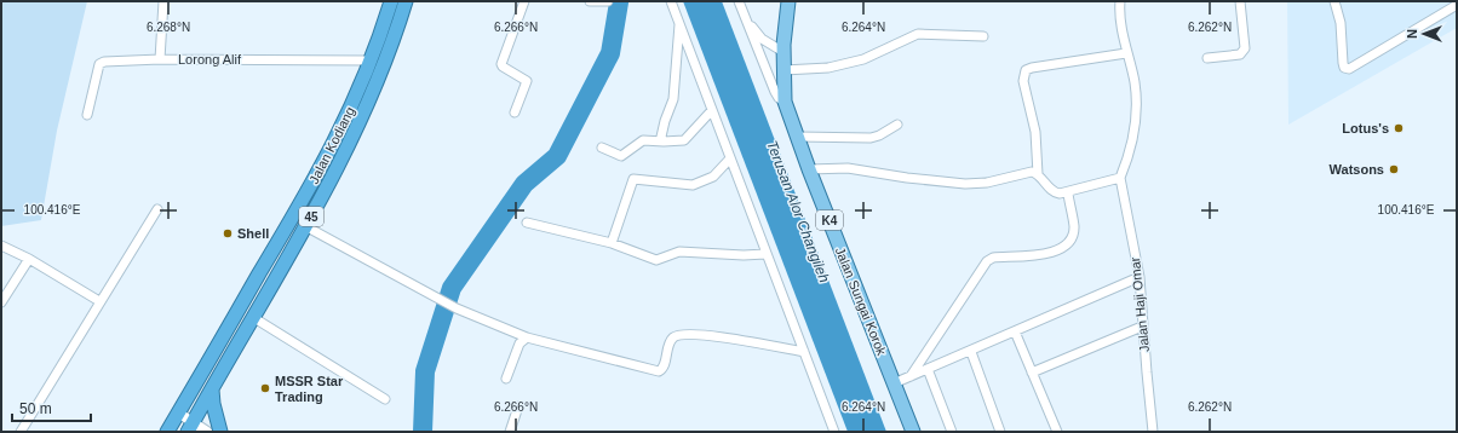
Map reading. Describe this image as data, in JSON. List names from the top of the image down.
{
  "streets": {
    "highway": ["Jalan Kodiang", "45"],
    "main road": ["K4", "Jalan Sungai Korok"],
    "street": ["Lorong Alif", "Jalan Haji Omar"]
  },
  "crossings": [
    ["Lorong Alif", "Jalan Kodiang"]
  ],
  "water": ["Terusan Alor Changileh"],
  "places": [
    "Lotus's",
    "Watsons",
    "Shell",
    "MSSR Star Trading"
  ],
  "scale_bar": "50 m",
  "north": "left",
  "coordinates": [
    "6.268°N",
    "6.266°N",
    "6.264°N",
    "6.262°N",
    "100.416°E"
  ]
}
